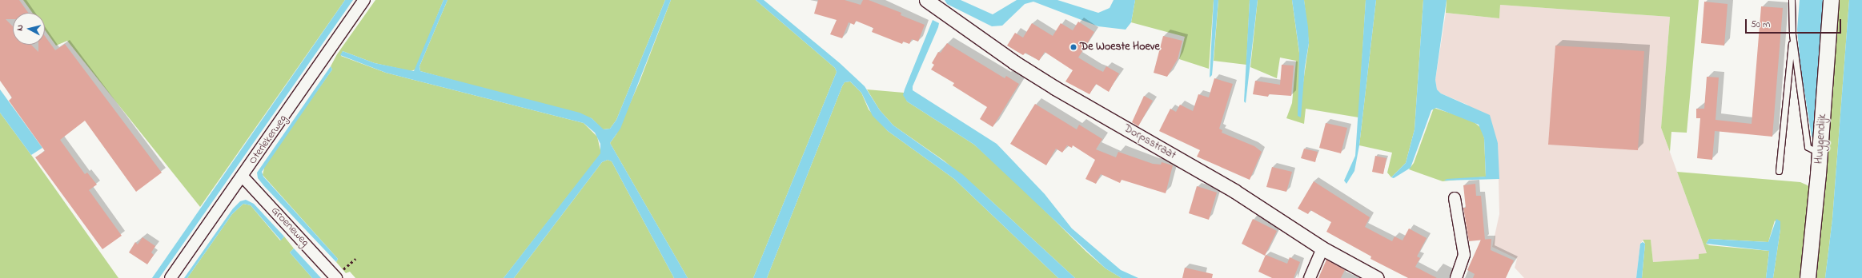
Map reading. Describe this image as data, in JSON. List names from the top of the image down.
{
  "streets": {
    "main road": ["Huygendijk"],
    "street": ["Oterlekerweg", "Dorpsstraat", "Groeneweg"]
  },
  "crossings": [
    ["Oterlekerweg", "Groeneweg"]
  ],
  "places": ["De Woeste Hoeve"],
  "scale_bar": "50 m",
  "north": "left"
}
